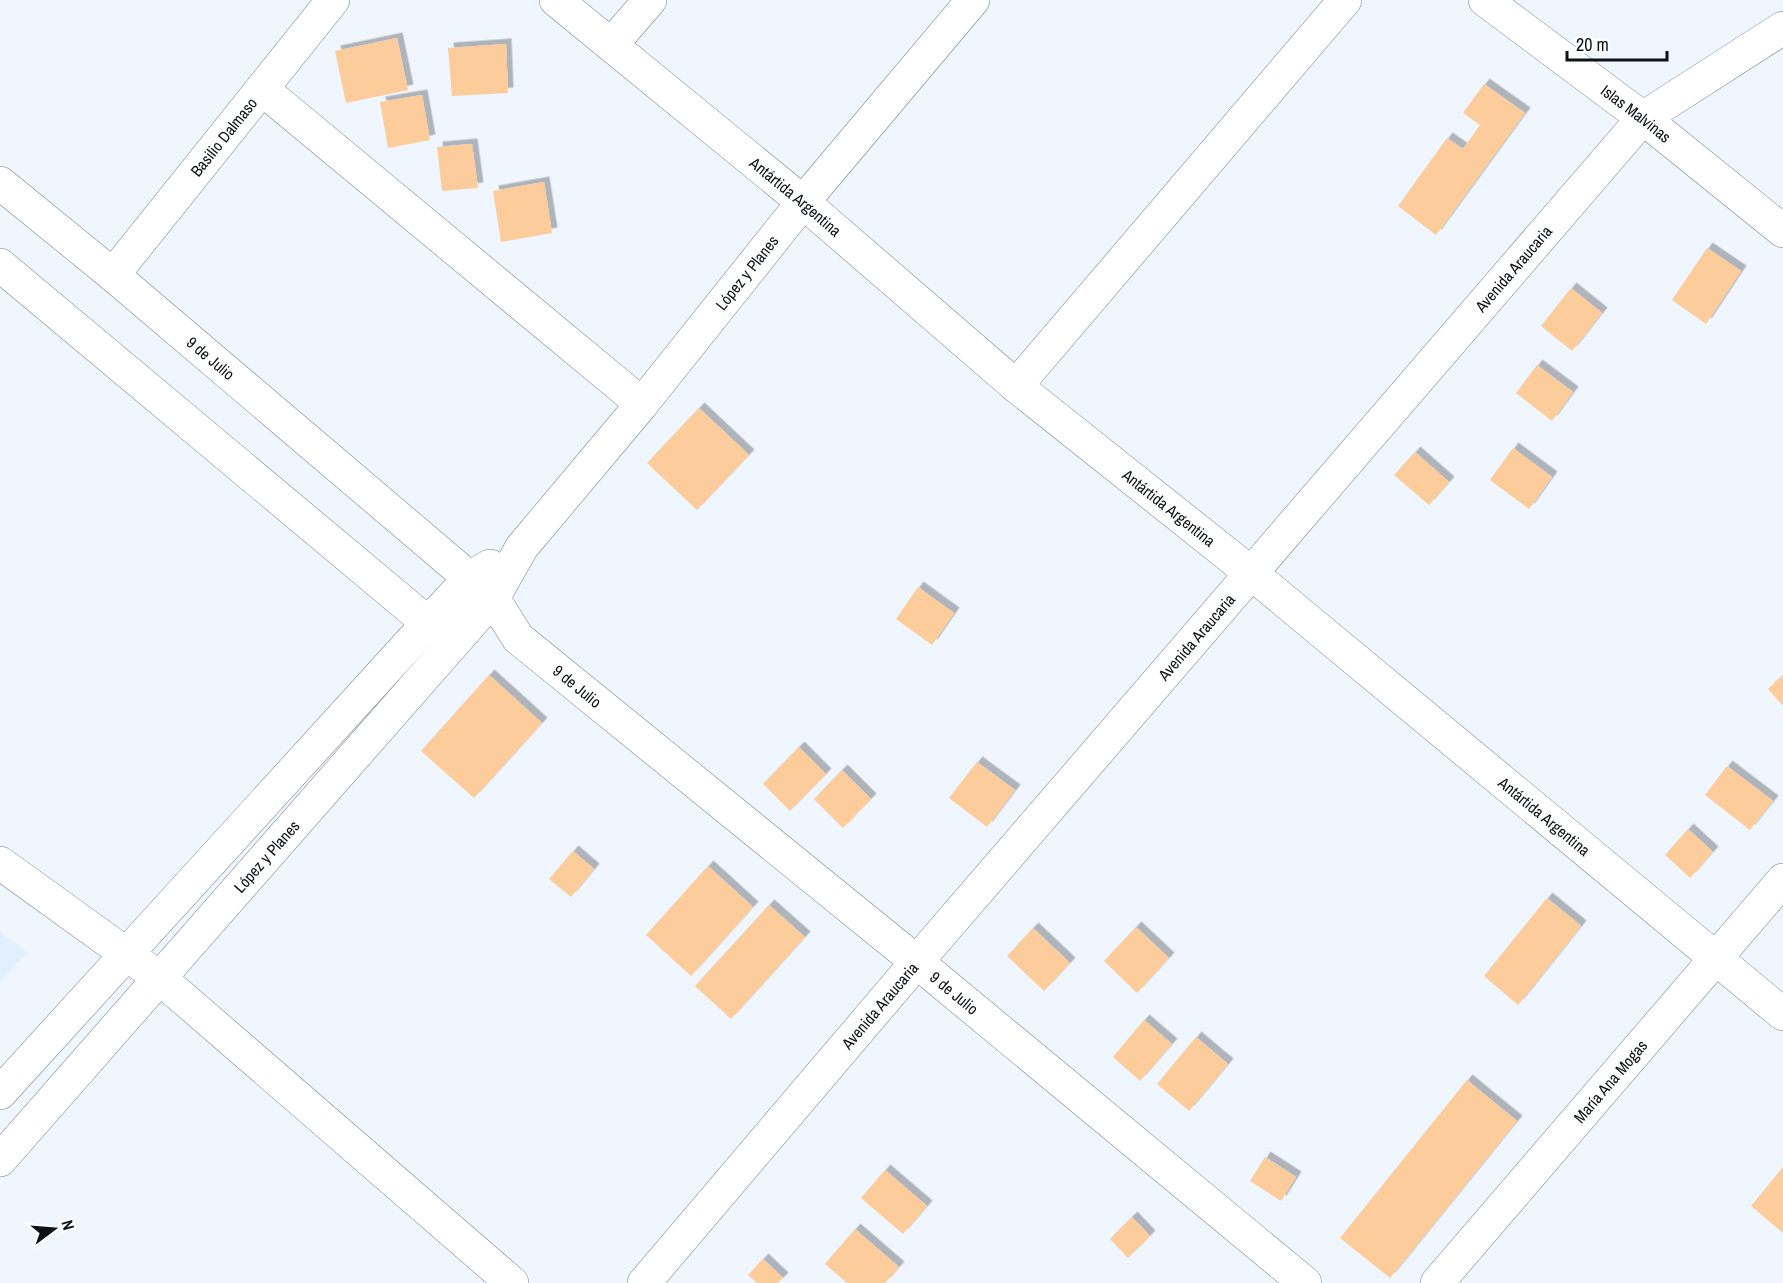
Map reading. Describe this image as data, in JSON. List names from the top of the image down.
{
  "streets": {
    "street": [
      "Islas Malvinas",
      "Basilio Dalmaso",
      "Antártida Argentina",
      "Avenida Araucaria",
      "López y Planes",
      "9 de Julio",
      "María Ana Mogas"
    ]
  },
  "crossings": [
    ["Islas Malvinas", "Avenida Araucaria"],
    ["Basilio Dalmaso", "9 de Julio"],
    ["Antártida Argentina", "Avenida Araucaria"],
    ["Antártida Argentina", "López y Planes"],
    ["Antártida Argentina", "María Ana Mogas"],
    ["Avenida Araucaria", "9 de Julio"],
    ["López y Planes", "9 de Julio"]
  ],
  "scale_bar": "20 m",
  "north": "right"
}
